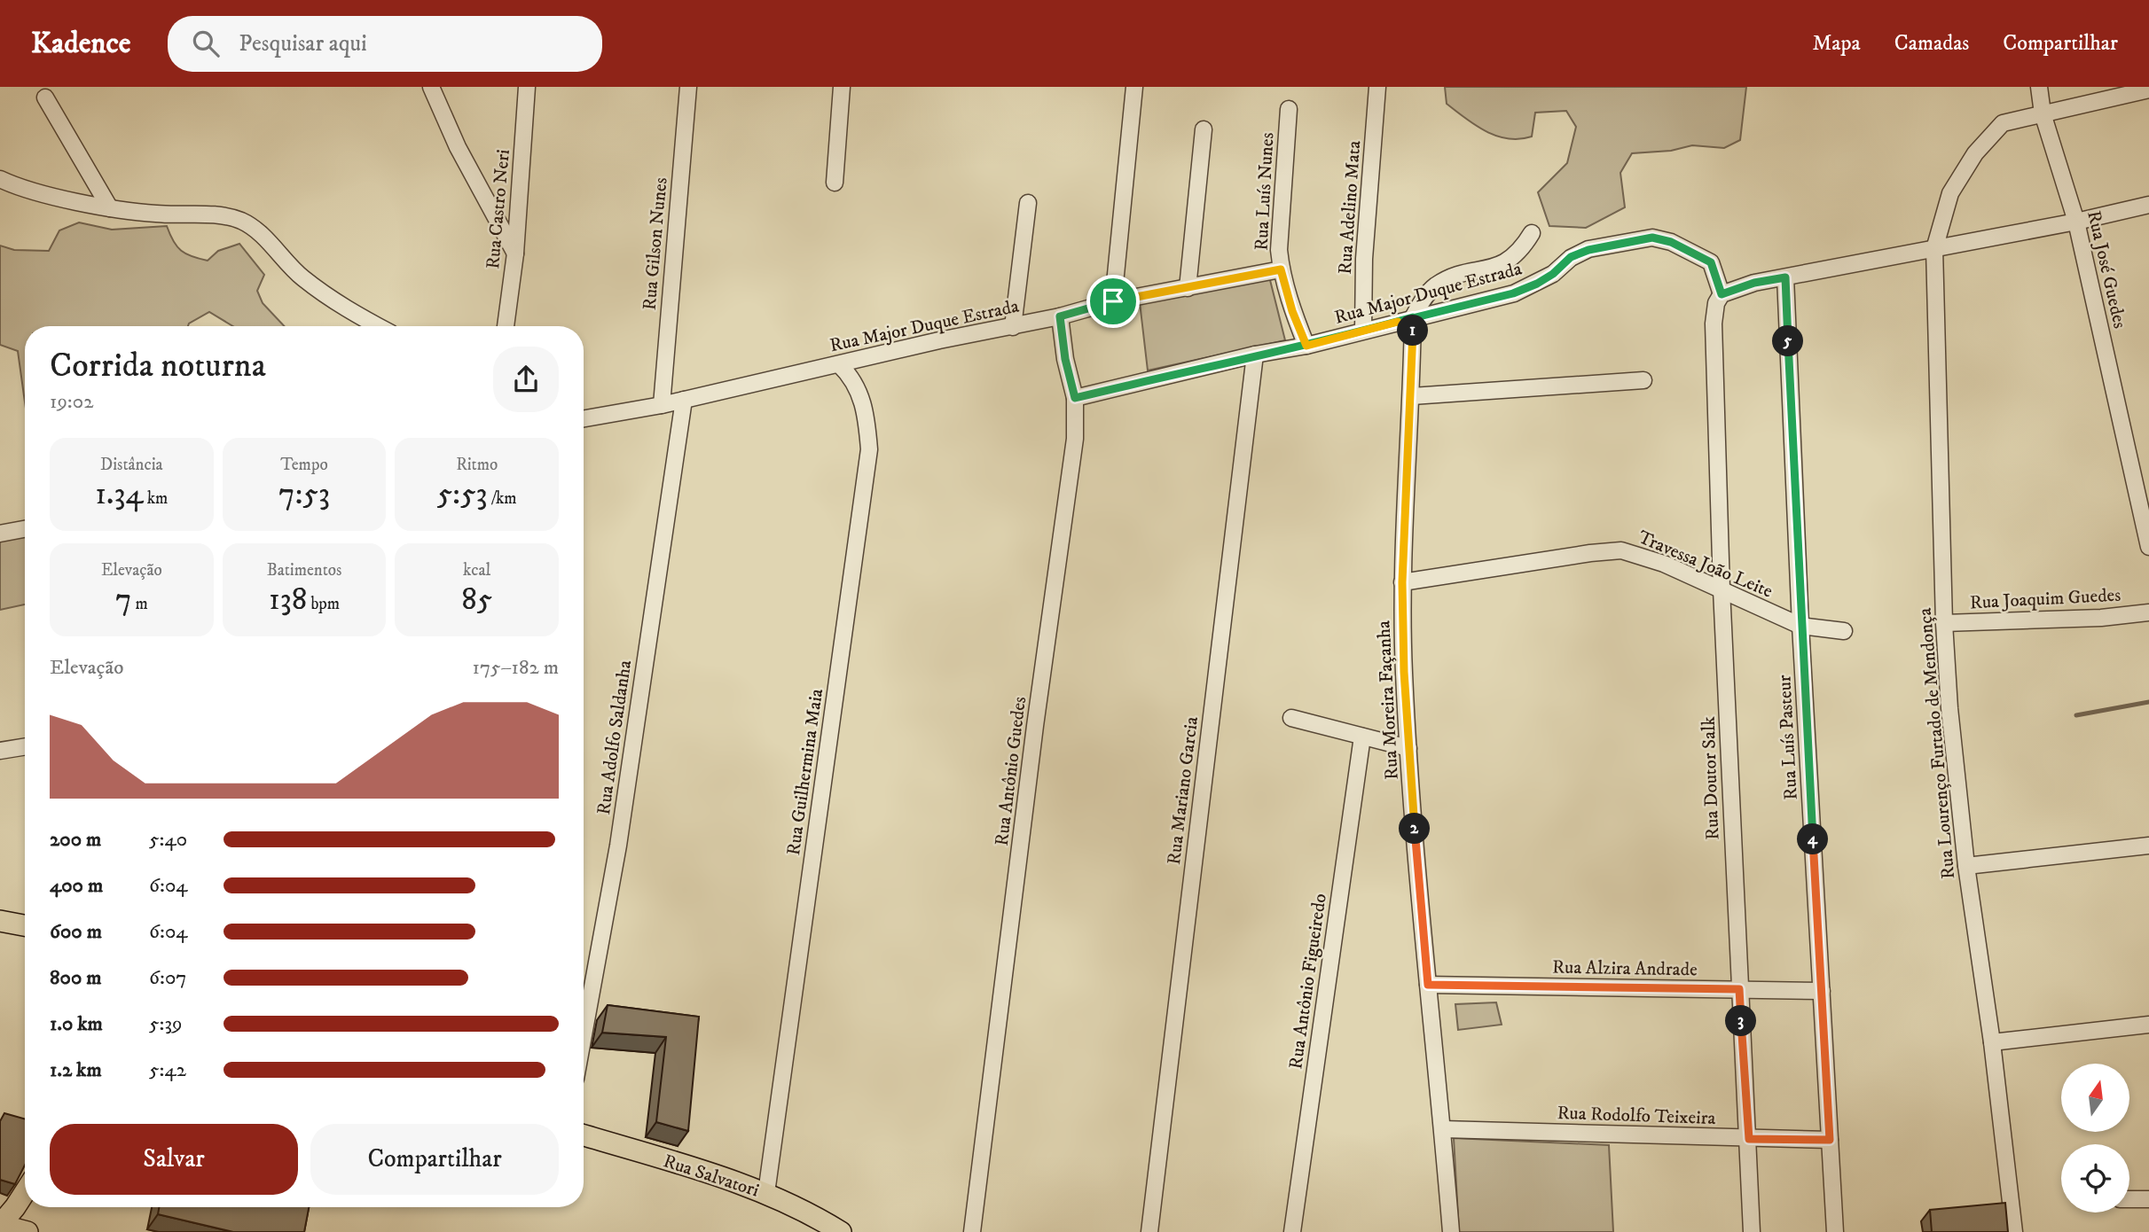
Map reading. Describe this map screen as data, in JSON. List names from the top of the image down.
{
  "streets": {
    "main road": ["Rua Salvatori"],
    "street": [
      "Rua Luís Nunes",
      "Rua Adelino Mata",
      "Rua Castro Neri",
      "Rua Gilson Nunes",
      "Rua José Guedes",
      "Rua Major Duque Estrada",
      "Travessa João Leite",
      "Rua Joaquim Guedes",
      "Rua Moreira Façanha",
      "Rua Adolfo Saldanha",
      "Rua Luís Pasteur",
      "Rua Lourenço Furtado de Mendonça",
      "Rua Antônio Guedes",
      "Rua Guilhermina Maia",
      "Rua Doutor Salk",
      "Rua Mariano Garcia",
      "Rua Alzira Andrade",
      "Rua Antônio Figueiredo",
      "Rua Rodolfo Teixeira"
    ]
  },
  "crossings": [
    ["Rua Luís Nunes", "Rua Major Duque Estrada"],
    ["Rua Adelino Mata", "Rua Major Duque Estrada"],
    ["Rua Gilson Nunes", "Rua Major Duque Estrada"],
    ["Rua Major Duque Estrada", "Rua Moreira Façanha"],
    ["Rua Major Duque Estrada", "Rua Adolfo Saldanha"],
    ["Rua Major Duque Estrada", "Rua Antônio Guedes"],
    ["Rua Major Duque Estrada", "Rua Guilhermina Maia"],
    ["Rua Major Duque Estrada", "Rua Doutor Salk"],
    ["Rua Major Duque Estrada", "Rua Mariano Garcia"],
    ["Travessa João Leite", "Rua Moreira Façanha"],
    ["Travessa João Leite", "Rua Luís Pasteur"],
    ["Travessa João Leite", "Rua Doutor Salk"],
    ["Rua Joaquim Guedes", "Rua Lourenço Furtado de Mendonça"],
    ["Rua Moreira Façanha", "Rua Alzira Andrade"],
    ["Rua Moreira Façanha", "Rua Rodolfo Teixeira"],
    ["Rua Luís Pasteur", "Rua Alzira Andrade"],
    ["Rua Luís Pasteur", "Rua Rodolfo Teixeira"],
    ["Rua Guilhermina Maia", "Rua Salvatori"],
    ["Rua Doutor Salk", "Rua Alzira Andrade"],
    ["Rua Doutor Salk", "Rua Rodolfo Teixeira"]
  ],
  "north": "top",
  "page": {
    "header": "Kadence",
    "search": "Pesquisar aqui",
    "nav": ["Mapa", "Camadas", "Compartilhar"],
    "pins": [
      "1",
      "5",
      "2",
      "4",
      "3"
    ],
    "heading": ["Corrida noturna", "19:02"],
    "stats": [
      ["Distância", "1.34 km"],
      ["Tempo", "7:53"],
      ["Ritmo", "5:53 /km"],
      ["Elevação", "7 m"],
      ["Batimentos", "138 bpm"],
      ["kcal", "85"]
    ],
    "chart": ["Elevação", "175–182 m"],
    "list": [
      {
        "name": "200 m",
        "note": "5:40"
      },
      {
        "name": "400 m",
        "note": "6:04"
      },
      {
        "name": "600 m",
        "note": "6:04"
      },
      {
        "name": "800 m",
        "note": "6:07"
      },
      {
        "name": "1.0 km",
        "note": "5:39"
      },
      {
        "name": "1.2 km",
        "note": "5:42"
      }
    ],
    "buttons": ["Salvar", "Compartilhar"]
  }
}
